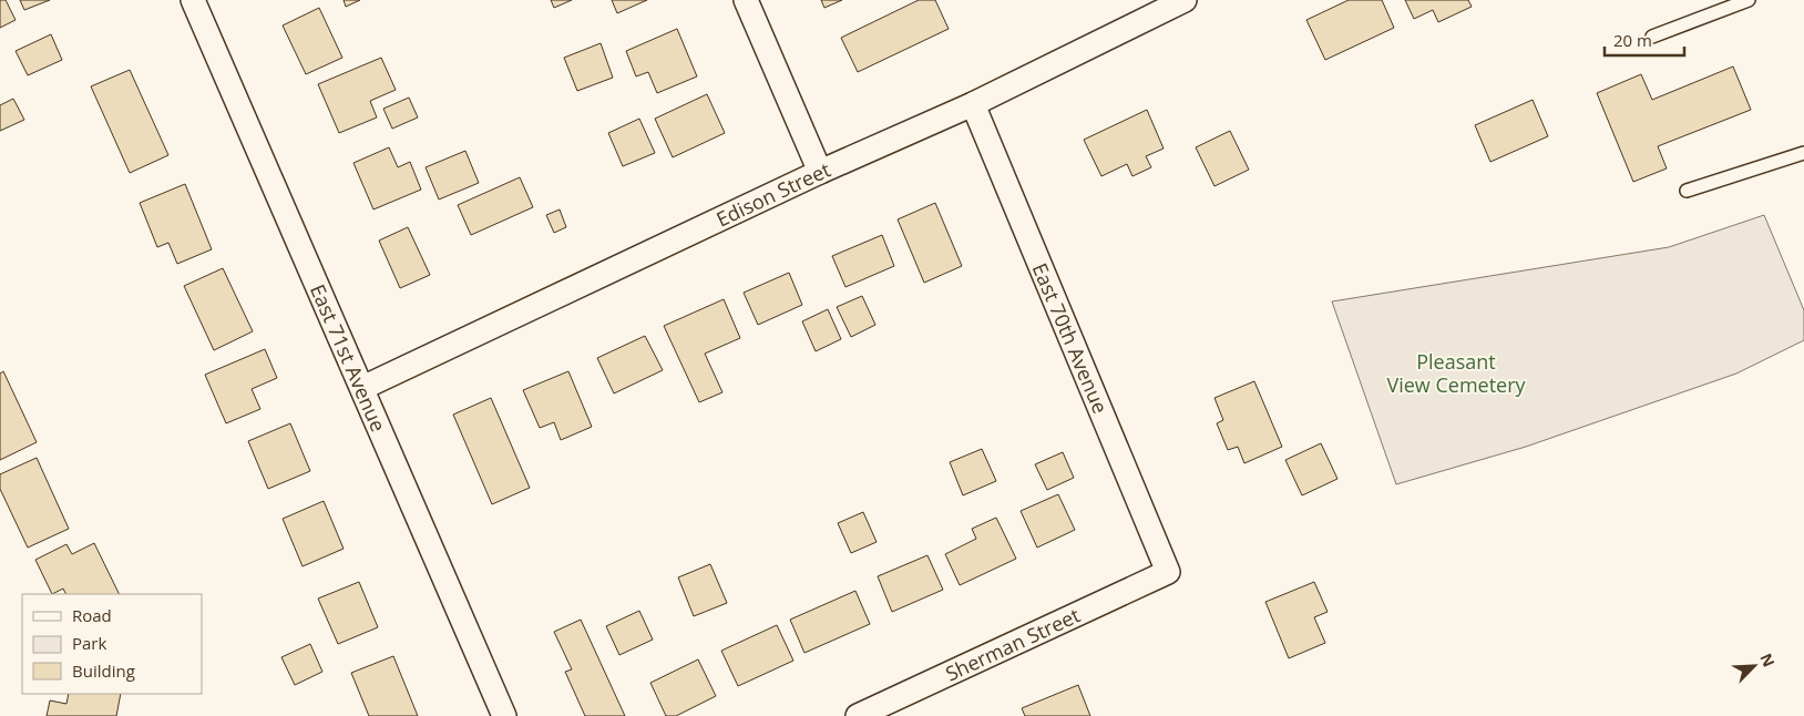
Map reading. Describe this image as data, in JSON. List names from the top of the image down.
{
  "streets": {
    "street": [
      "Edison Street",
      "East 70th Avenue",
      "East 71st Avenue",
      "Sherman Street"
    ]
  },
  "crossings": [
    ["Edison Street", "East 70th Avenue"],
    ["Edison Street", "East 71st Avenue"],
    ["East 70th Avenue", "Sherman Street"]
  ],
  "parks": ["Pleasant View Cemetery"],
  "legend": ["Road", "Park", "Building"],
  "scale_bar": "20 m",
  "north": "top right"
}
